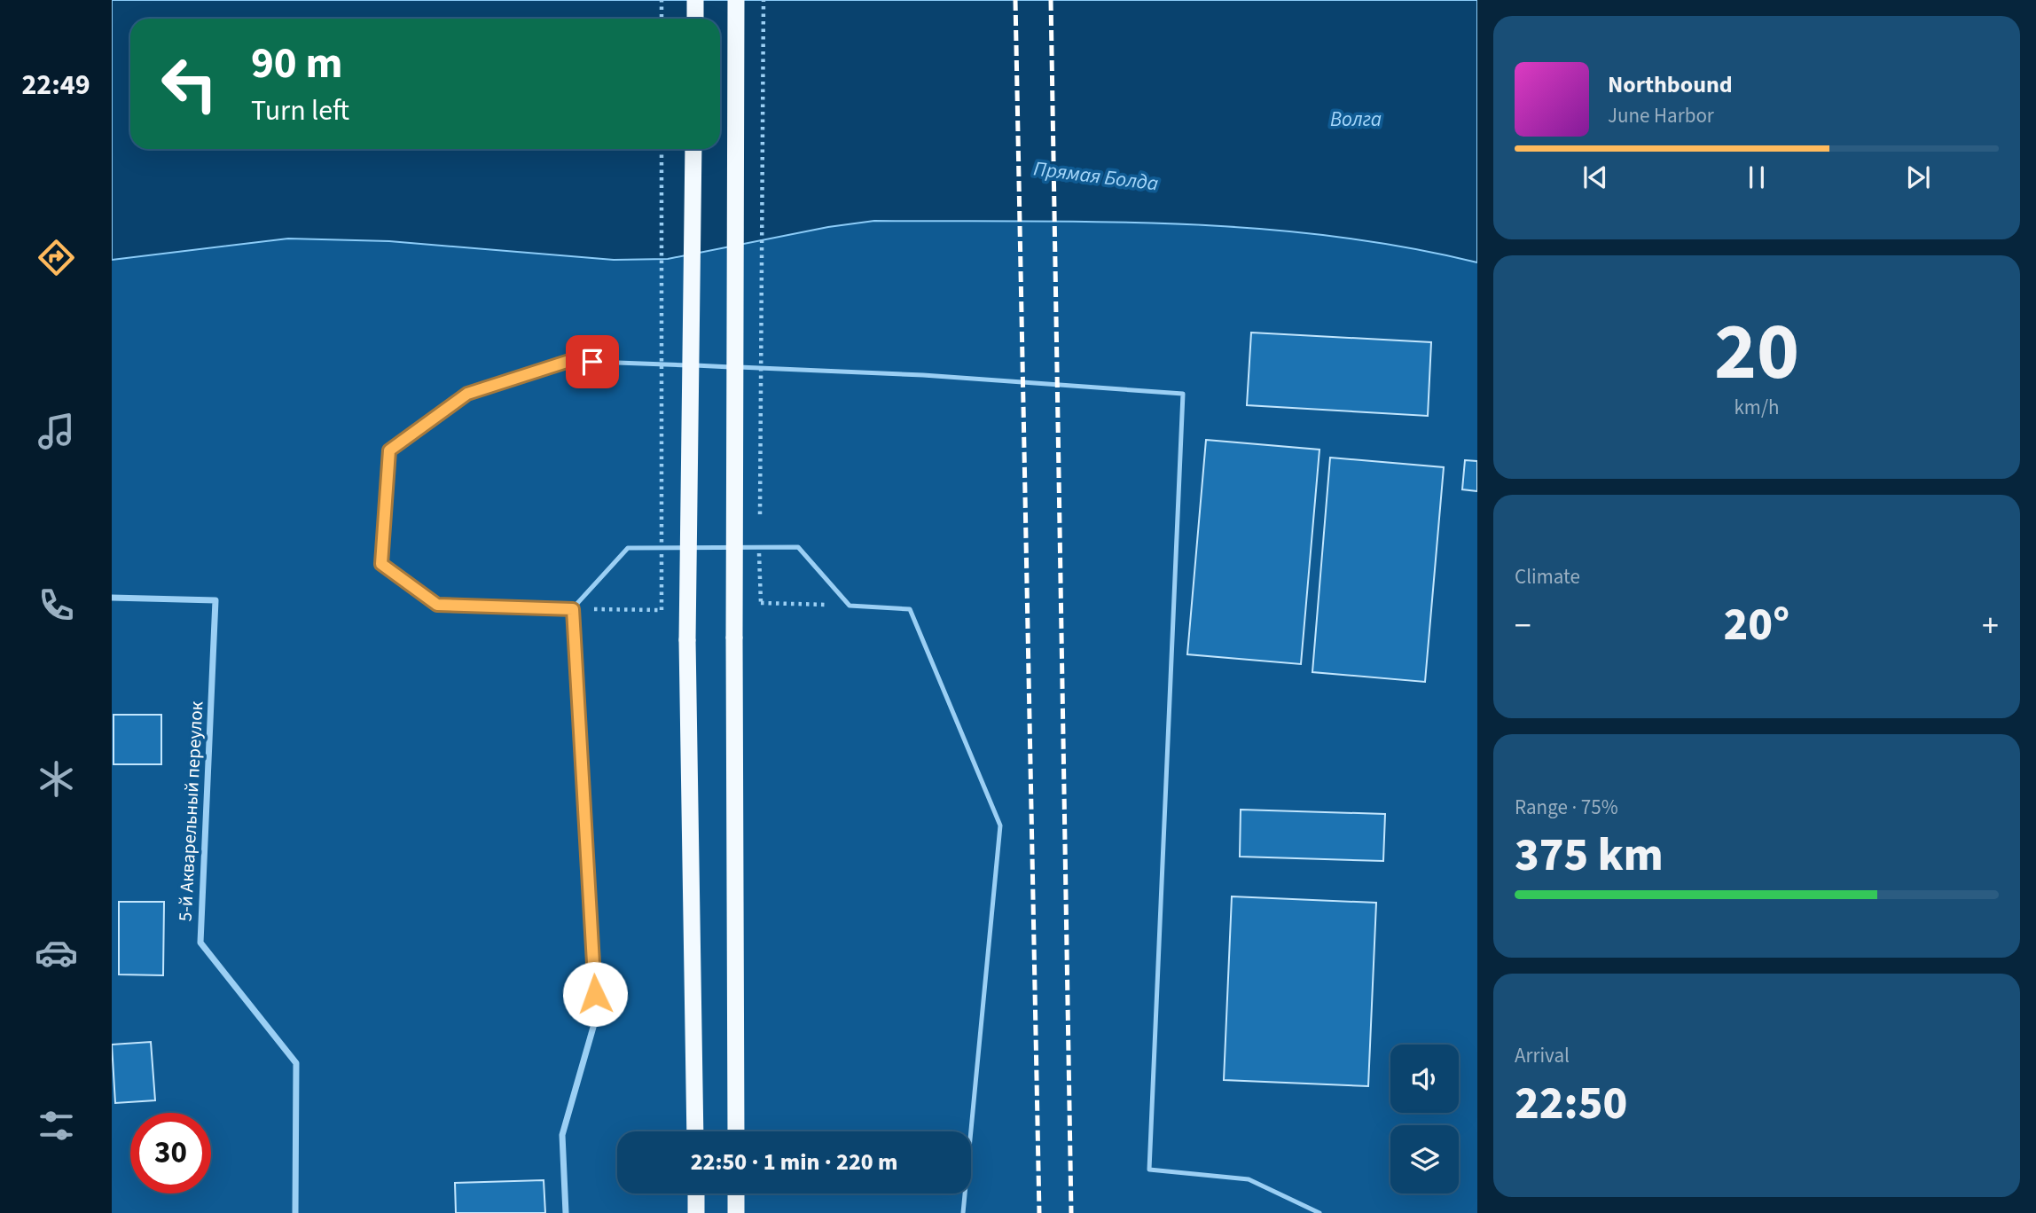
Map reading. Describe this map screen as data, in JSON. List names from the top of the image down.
{
  "streets": {
    "street": ["5-й Акварельный переулок"]
  },
  "water": ["Волга", "Прямая Болда"],
  "page": {
    "tabs": "22:49",
    "turn": ["90 m", "Turn left"],
    "song": ["Northbound", "June Harbor"],
    "tile": [
      ["20", "km/h"],
      "Climate",
      ["Range · 75%", "375 km"],
      ["Arrival", "22:50"]
    ],
    "heat": ["−", "20°", "+"],
    "limit": "30",
    "trip": "22:50 · 1 min · 220 m"
  }
}
